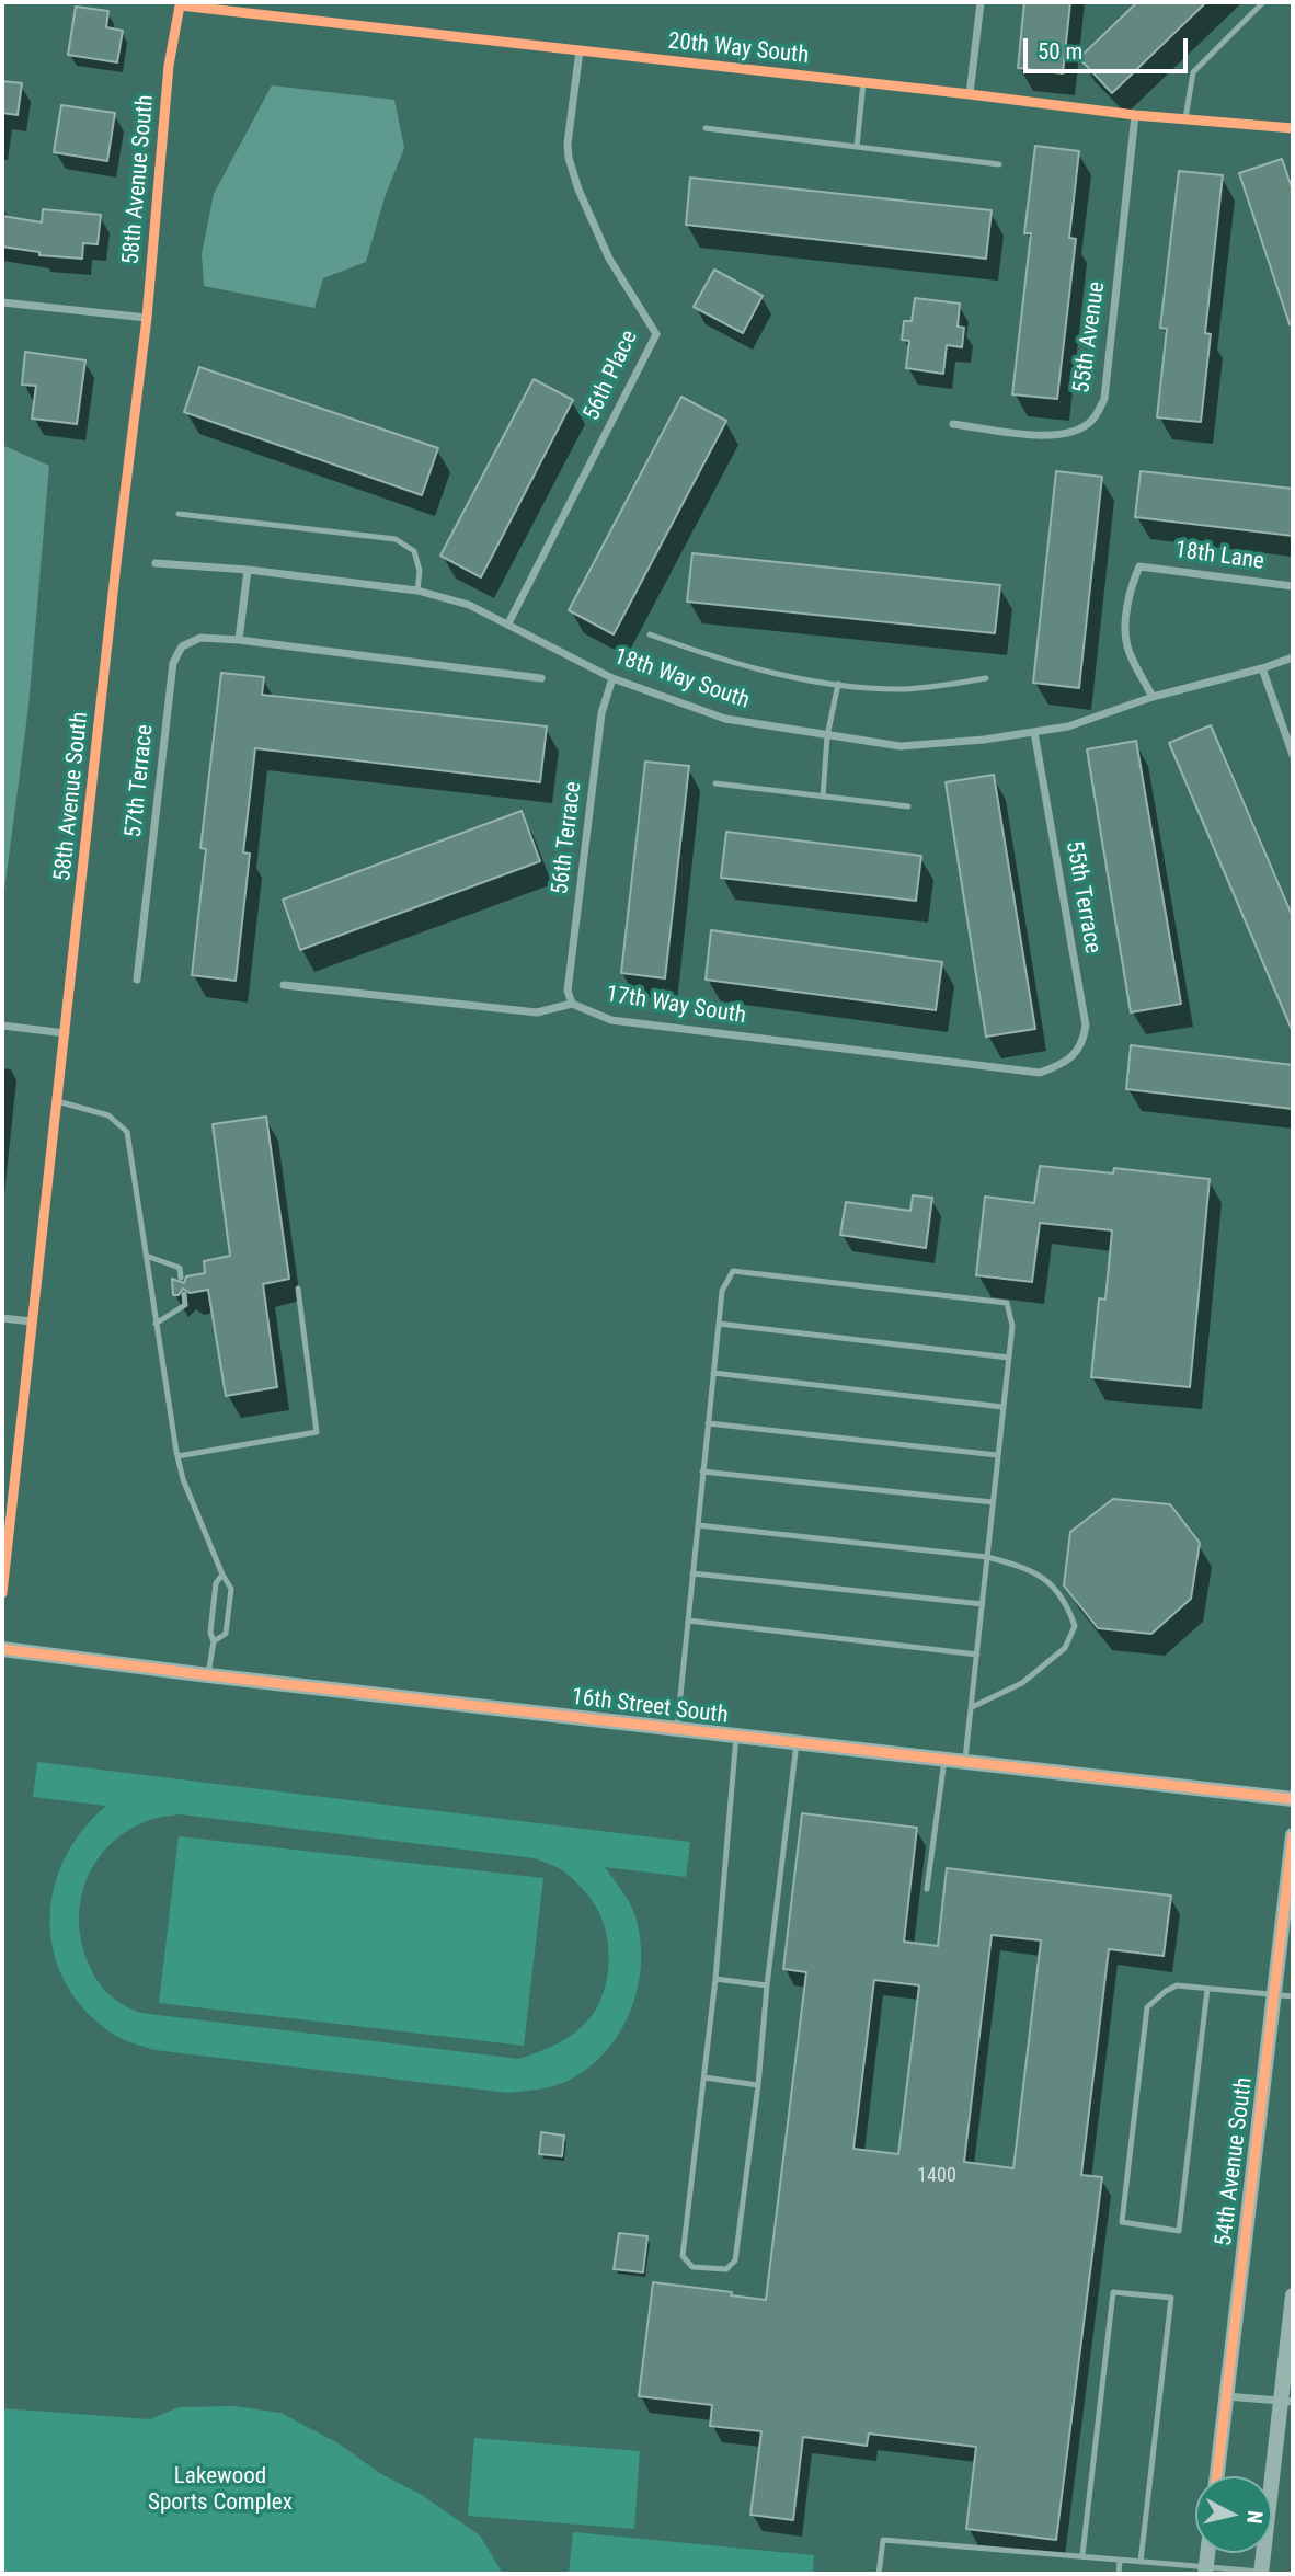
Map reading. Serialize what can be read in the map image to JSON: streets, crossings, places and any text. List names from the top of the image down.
{
  "streets": {
    "street": [
      "20th Way South",
      "58th Avenue South",
      "55th Avenue",
      "56th Place",
      "18th Lane",
      "18th Way South",
      "57th Terrace",
      "56th Terrace",
      "55th Terrace",
      "17th Way South",
      "16th Street South",
      "54th Avenue South"
    ]
  },
  "crossings": [
    ["20th Way South", "58th Avenue South"],
    ["20th Way South", "55th Avenue"],
    ["20th Way South", "56th Place"],
    ["56th Place", "18th Way South"],
    ["18th Lane", "18th Way South"],
    ["18th Way South", "56th Terrace"],
    ["18th Way South", "55th Terrace"],
    ["56th Terrace", "17th Way South"],
    ["55th Terrace", "17th Way South"]
  ],
  "parks": ["Lakewood Sports Complex"],
  "house_numbers": ["1400"],
  "scale_bar": "50 m",
  "north": "right"
}
